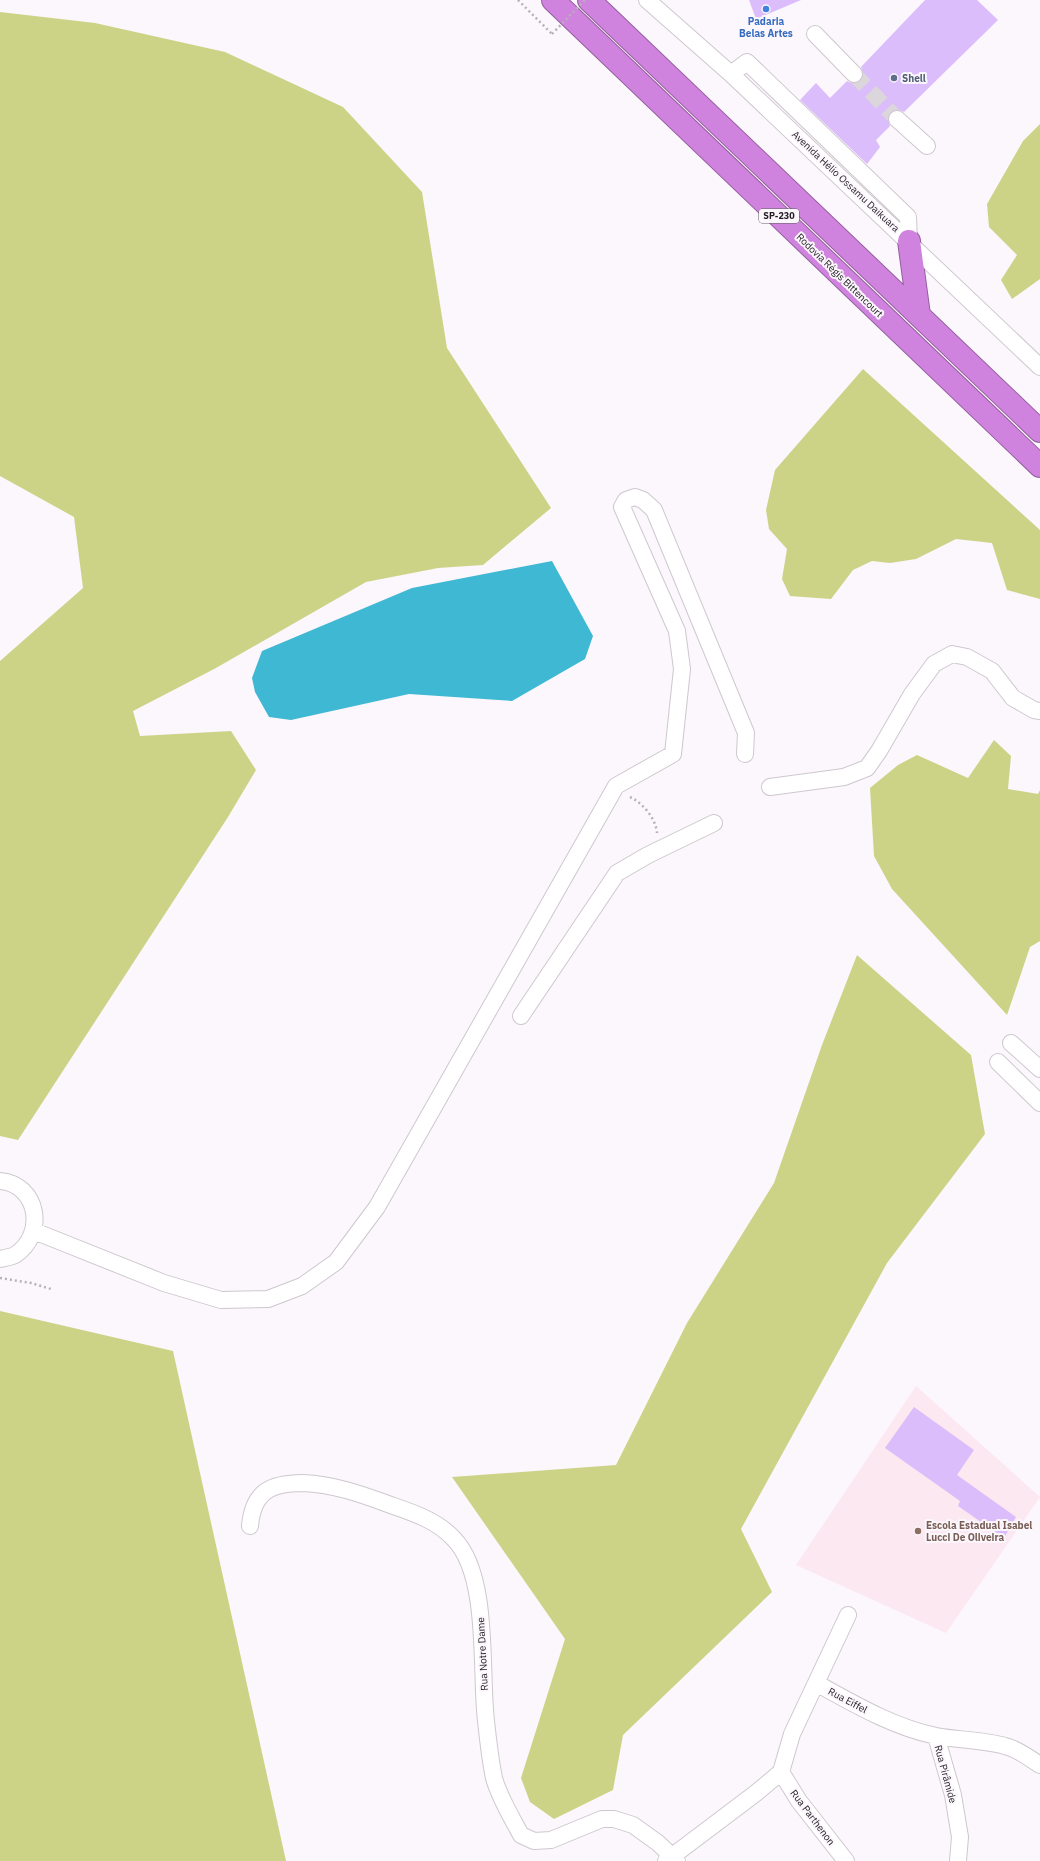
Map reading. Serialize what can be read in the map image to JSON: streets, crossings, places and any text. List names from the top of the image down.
{
  "streets": {
    "highway": ["SP-230", "Rodovia Régis Bittencourt"],
    "street": [
      "Avenida Hélio Ossamu Daikuara",
      "Rua Notre Dame",
      "Rua Eiffel",
      "Rua Pirâmide",
      "Rua Parthenon"
    ]
  },
  "crossings": [
    ["Rua Eiffel", "Rua Pirâmide"],
    ["Rua Eiffel", "Rua Parthenon"]
  ],
  "places": ["Padaria Belas Artes", "Shell", "Escola Estadual Isabel Lucci De Oliveira"]
}
